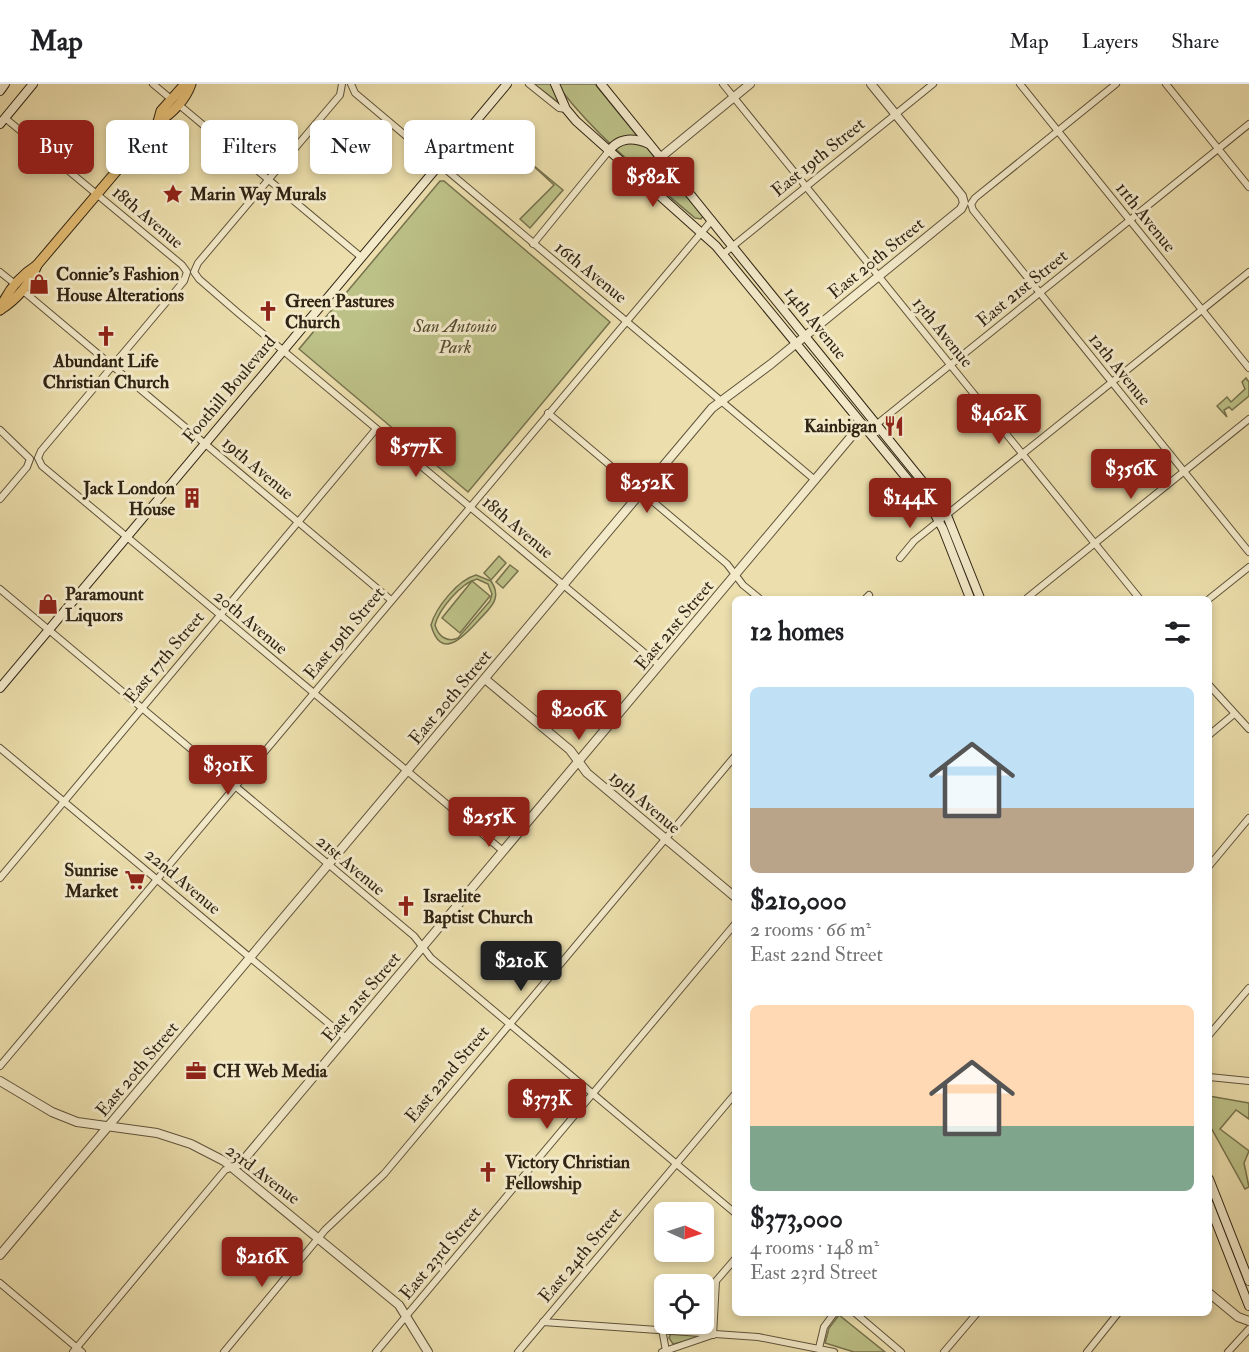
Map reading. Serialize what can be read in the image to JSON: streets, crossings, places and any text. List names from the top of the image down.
{
  "streets": {
    "main road": ["14th Avenue", "Foothill Boulevard"],
    "street": [
      "East 19th Street",
      "18th Avenue",
      "11th Avenue",
      "East 20th Street",
      "16th Avenue",
      "East 21st Street",
      "13th Avenue",
      "12th Avenue",
      "19th Avenue",
      "20th Avenue",
      "East 17th Street",
      "21st Avenue",
      "22nd Avenue",
      "East 22nd Street",
      "23rd Avenue",
      "East 23rd Street",
      "East 24th Street"
    ]
  },
  "crossings": [
    ["East 19th Street", "18th Avenue"],
    ["East 19th Street", "16th Avenue"],
    ["East 19th Street", "14th Avenue"],
    ["East 19th Street", "13th Avenue"],
    ["East 19th Street", "12th Avenue"],
    ["East 19th Street", "19th Avenue"],
    ["East 19th Street", "20th Avenue"],
    ["East 19th Street", "21st Avenue"],
    ["East 19th Street", "22nd Avenue"],
    ["18th Avenue", "East 20th Street"],
    ["18th Avenue", "East 21st Street"],
    ["18th Avenue", "Foothill Boulevard"],
    ["18th Avenue", "East 17th Street"],
    ["11th Avenue", "East 20th Street"],
    ["11th Avenue", "East 21st Street"],
    ["East 20th Street", "16th Avenue"],
    ["East 20th Street", "14th Avenue"],
    ["East 20th Street", "13th Avenue"],
    ["East 20th Street", "12th Avenue"],
    ["East 20th Street", "19th Avenue"],
    ["East 20th Street", "20th Avenue"],
    ["East 20th Street", "21st Avenue"],
    ["East 20th Street", "22nd Avenue"],
    ["East 20th Street", "23rd Avenue"],
    ["16th Avenue", "East 21st Street"],
    ["East 21st Street", "14th Avenue"],
    ["East 21st Street", "13th Avenue"],
    ["East 21st Street", "12th Avenue"],
    ["East 21st Street", "19th Avenue"],
    ["East 21st Street", "20th Avenue"],
    ["East 21st Street", "21st Avenue"],
    ["East 21st Street", "22nd Avenue"],
    ["East 21st Street", "23rd Avenue"],
    ["Foothill Boulevard", "19th Avenue"],
    ["Foothill Boulevard", "20th Avenue"],
    ["Foothill Boulevard", "21st Avenue"],
    ["19th Avenue", "East 17th Street"],
    ["19th Avenue", "East 22nd Street"],
    ["20th Avenue", "East 17th Street"],
    ["East 17th Street", "21st Avenue"],
    ["East 17th Street", "22nd Avenue"],
    ["21st Avenue", "East 22nd Street"],
    ["21st Avenue", "East 23rd Street"],
    ["21st Avenue", "East 24th Street"],
    ["East 22nd Street", "23rd Avenue"],
    ["23rd Avenue", "East 23rd Street"]
  ],
  "parks": ["San Antonio Park"],
  "places": {
    "place": ["Marin Way Murals"],
    "shop": ["Connie's Fashion House Alterations", "Paramount Liquors"],
    "church": [
      "Green Pastures Church",
      "Abundant Life Christian Church",
      "Israelite Baptist Church",
      "Victory Christian Fellowship"
    ],
    "restaurant": ["Kainbigan"],
    "building": ["Jack London House"],
    "supermarket": ["Sunrise Market"],
    "office": ["CH Web Media"]
  },
  "north": "right",
  "page": {
    "header": "Map",
    "nav": ["Map", "Layers", "Share"],
    "chip": [
      "Buy",
      "Rent",
      "Filters",
      "New",
      "Apartment"
    ],
    "price": [
      "$582K",
      "$462K",
      "$577K",
      "$356K",
      "$252K",
      "$144K",
      "$206K",
      "$301K",
      "$255K",
      "$210K",
      "$373K",
      "$216K"
    ],
    "heading": "12 homes",
    "list": [
      {
        "name": "$210,000",
        "note": "2 rooms · 66 m² · East 22nd Street"
      },
      {
        "name": "$373,000",
        "note": "4 rooms · 148 m² · East 23rd Street"
      }
    ]
  }
}
